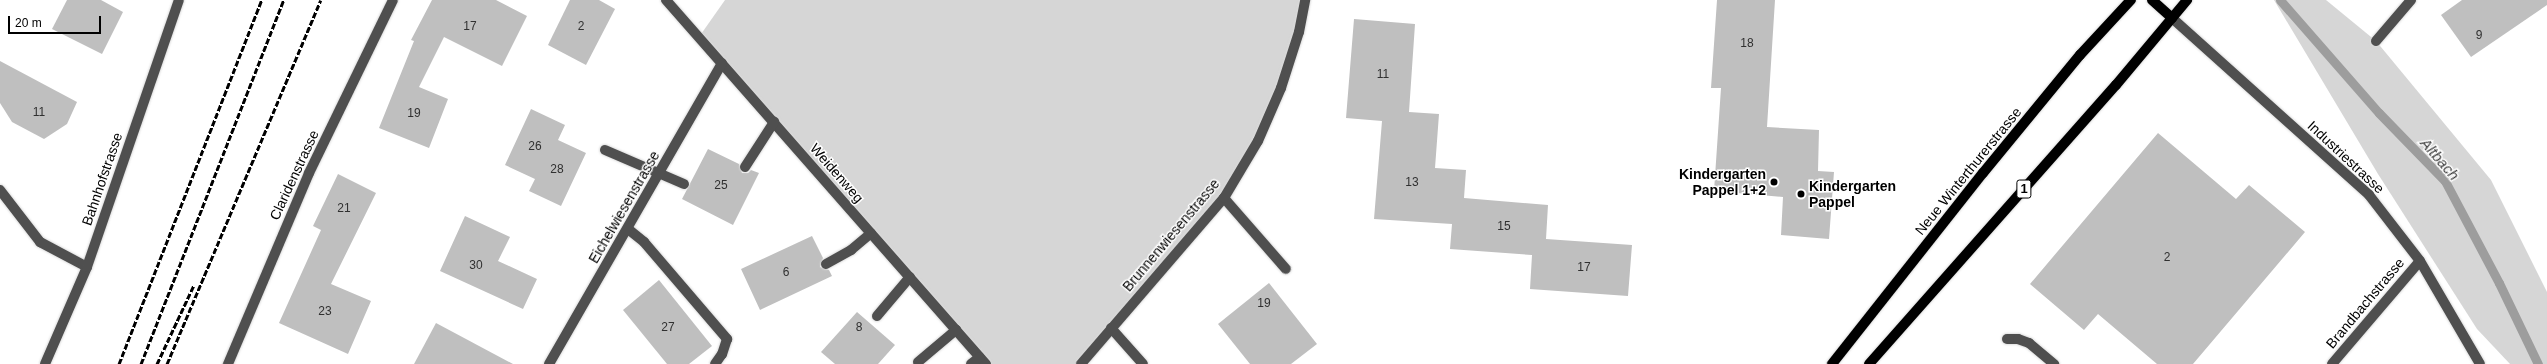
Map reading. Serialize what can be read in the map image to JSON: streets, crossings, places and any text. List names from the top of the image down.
{
  "streets": {
    "main road": ["Neue Winterthurerstrasse", "1"],
    "street": [
      "Industriestrasse",
      "Weidenweg",
      "Claridenstrasse",
      "Bahnhofstrasse",
      "Eichelwiesenstrasse",
      "Brunnenwiesenstrasse",
      "Brandbachstrasse"
    ]
  },
  "crossings": [
    ["Industriestrasse", "1"],
    ["Industriestrasse", "Brandbachstrasse"],
    ["Weidenweg", "Eichelwiesenstrasse"]
  ],
  "water": ["Altbach"],
  "places": ["Kindergarten Pappel 1+2", "Kindergarten Pappel"],
  "house_numbers": [
    "17",
    "2",
    "9",
    "18",
    "11",
    "11",
    "19",
    "26",
    "28",
    "13",
    "25",
    "21",
    "15",
    "2",
    "30",
    "17",
    "6",
    "19",
    "23",
    "27",
    "8"
  ],
  "scale_bar": "20 m"
}
